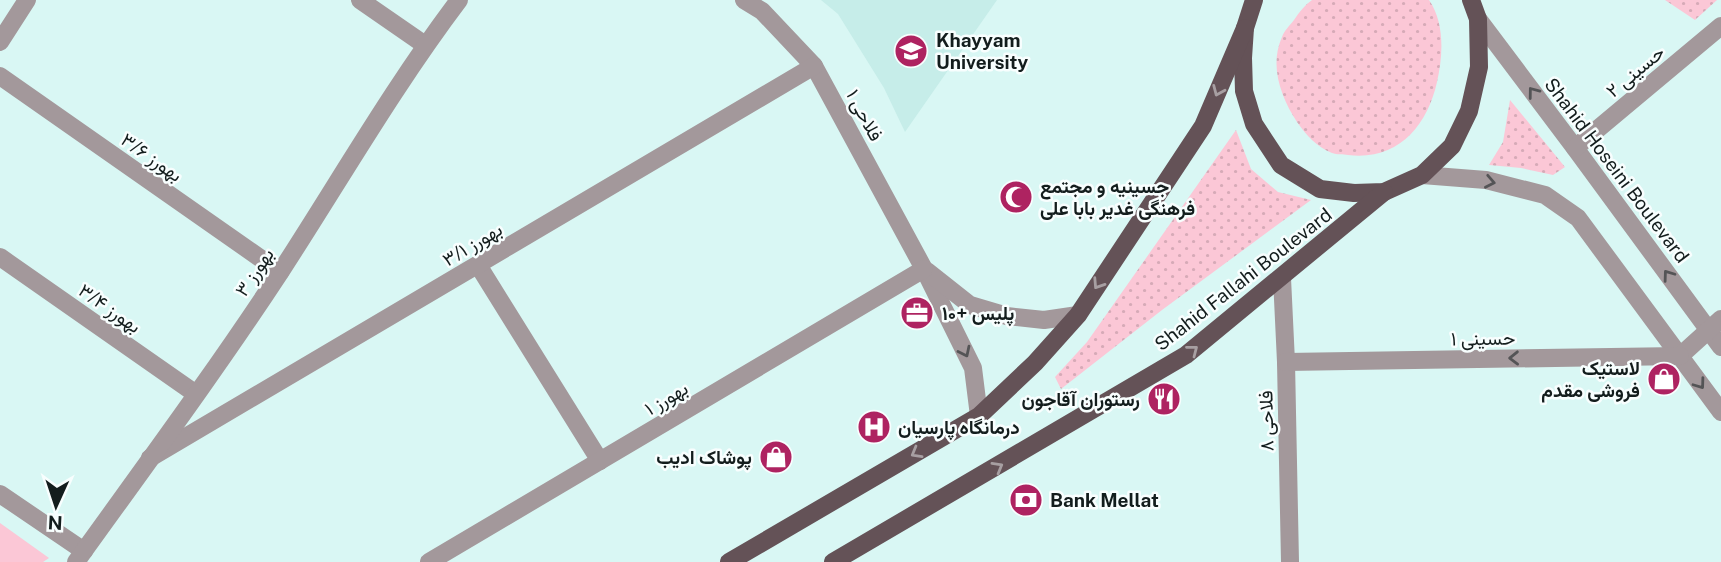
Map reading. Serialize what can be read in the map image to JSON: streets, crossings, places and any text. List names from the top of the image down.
{
  "streets": {
    "main road": ["Shahid Fallahi Boulevard"],
    "street": [
      "حسینی ۲",
      "فلاحی ۱",
      "بهورز ۳/۶",
      "Shahid Hoseini Boulevard",
      "بهورز ۳/۱",
      "بهورز ۳",
      "بهورز ۳/۴",
      "حسینی ۱",
      "بهورز ۱",
      "فلاحی ۸"
    ]
  },
  "crossings": [
    ["حسینی ۲", "Shahid Hoseini Boulevard"],
    ["فلاحی ۱", "بهورز ۳/۱"],
    ["فلاحی ۱", "بهورز ۱"],
    ["بهورز ۳/۶", "بهورز ۳"],
    ["بهورز ۳/۱", "بهورز ۳"],
    ["بهورز ۳", "بهورز ۳/۴"],
    ["Shahid Fallahi Boulevard", "فلاحی ۸"],
    ["حسینی ۱", "فلاحی ۸"]
  ],
  "one_way": ["Shahid Hoseini Boulevard", "حسینی ۱"],
  "places": {
    "school or university": ["Khayyam University"],
    "mosque": ["جسینیه و مجتمع فرهنگی غدیر بابا علی"],
    "office": ["پلیس +۱۰"],
    "shop": ["لاستیک فروشی مقدم", "پوشاک ادیب"],
    "restaurant": ["رستوران آقاجون"],
    "hospital": ["درمانگاه پارسیان"],
    "bank": ["Bank Mellat"]
  },
  "north": "bottom"
}
